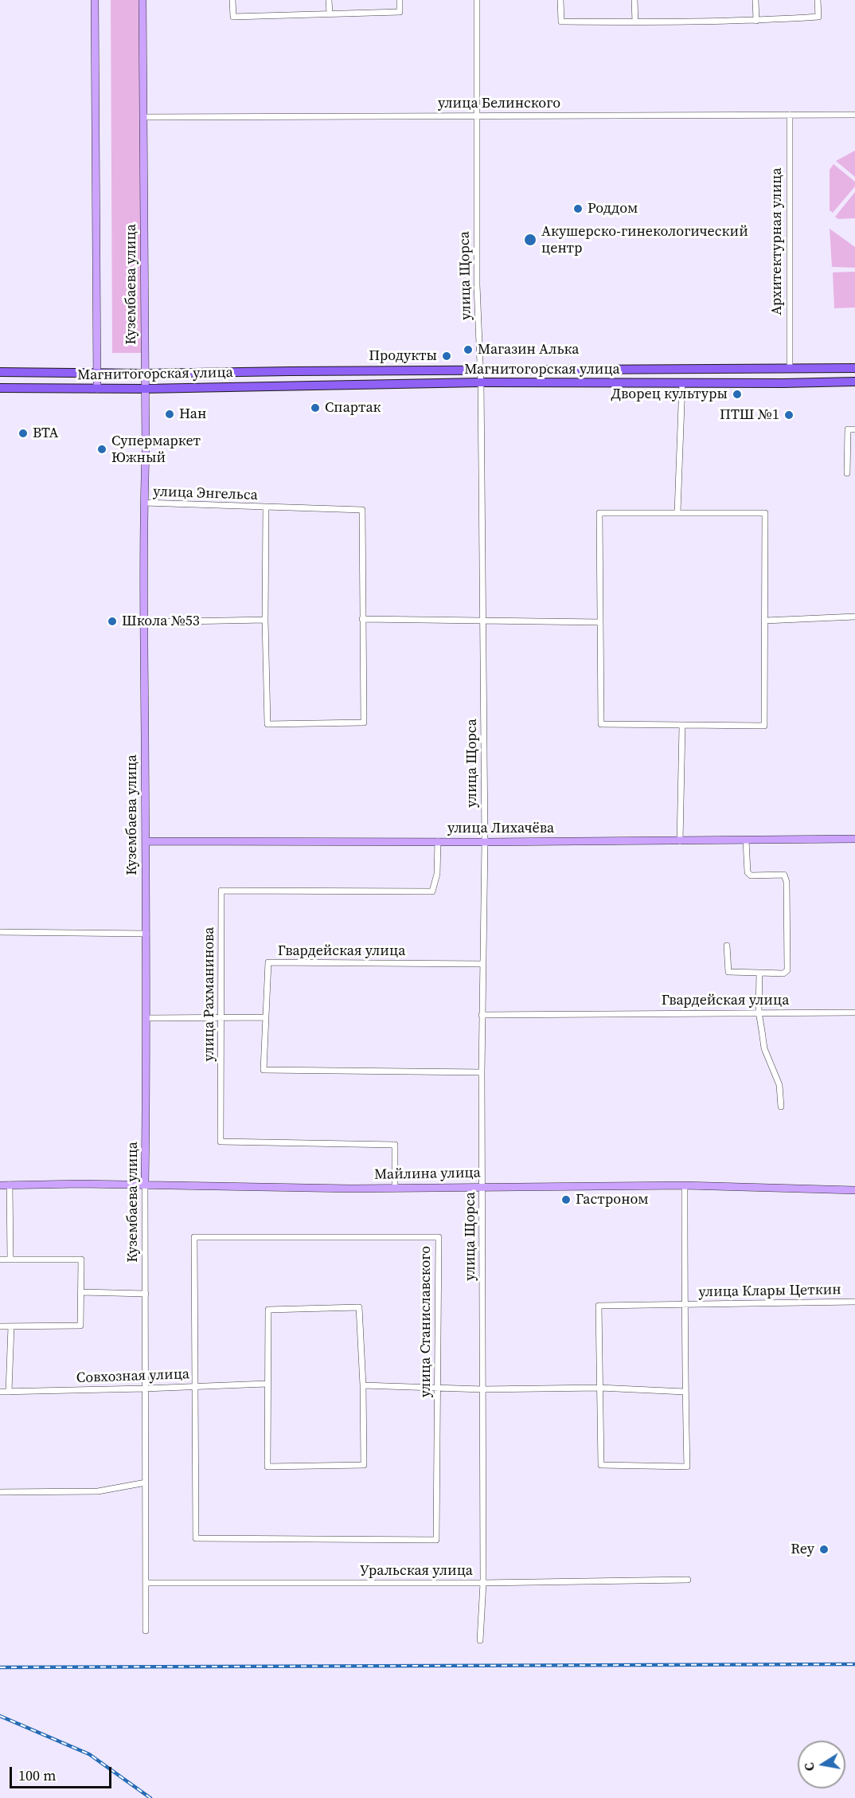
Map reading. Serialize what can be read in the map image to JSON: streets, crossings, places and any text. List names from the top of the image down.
{
  "streets": {
    "main road": ["Магнитогорская улица"],
    "street": [
      "улица Белинского",
      "Архитектурная улица",
      "улица Щорса",
      "Кузембаева улица",
      "улица Энгельса",
      "улица Лихачёва",
      "Гвардейская улица",
      "улица Рахманинова",
      "Майлина улица",
      "улица Клары Цеткин",
      "улица Станиславского",
      "Совхозная улица",
      "Уральская улица"
    ]
  },
  "crossings": [
    ["улица Белинского", "Архитектурная улица"],
    ["улица Белинского", "улица Щорса"],
    ["улица Белинского", "Кузембаева улица"],
    ["Архитектурная улица", "Магнитогорская улица"],
    ["улица Щорса", "Магнитогорская улица"],
    ["улица Щорса", "улица Лихачёва"],
    ["улица Щорса", "Гвардейская улица"],
    ["улица Щорса", "Майлина улица"],
    ["улица Щорса", "Уральская улица"],
    ["Кузембаева улица", "Магнитогорская улица"],
    ["Кузембаева улица", "улица Энгельса"],
    ["Кузембаева улица", "улица Лихачёва"],
    ["Кузембаева улица", "Майлина улица"],
    ["Кузембаева улица", "Совхозная улица"],
    ["Кузембаева улица", "Уральская улица"],
    ["улица Лихачёва", "улица Рахманинова"],
    ["улица Рахманинова", "Майлина улица"],
    ["Майлина улица", "улица Клары Цеткин"],
    ["улица Станиславского", "Совхозная улица"]
  ],
  "places": [
    "Роддом",
    "Акушерско-гинекологический центр",
    "Магазин Алька",
    "Продукты",
    "Дворец культуры",
    "Спартак",
    "Нан",
    "ПТШ №1",
    "BTA",
    "Супермаркет Южный",
    "Школа №53",
    "Гастроном",
    "Rey"
  ],
  "scale_bar": "100 m",
  "north": "left"
}
